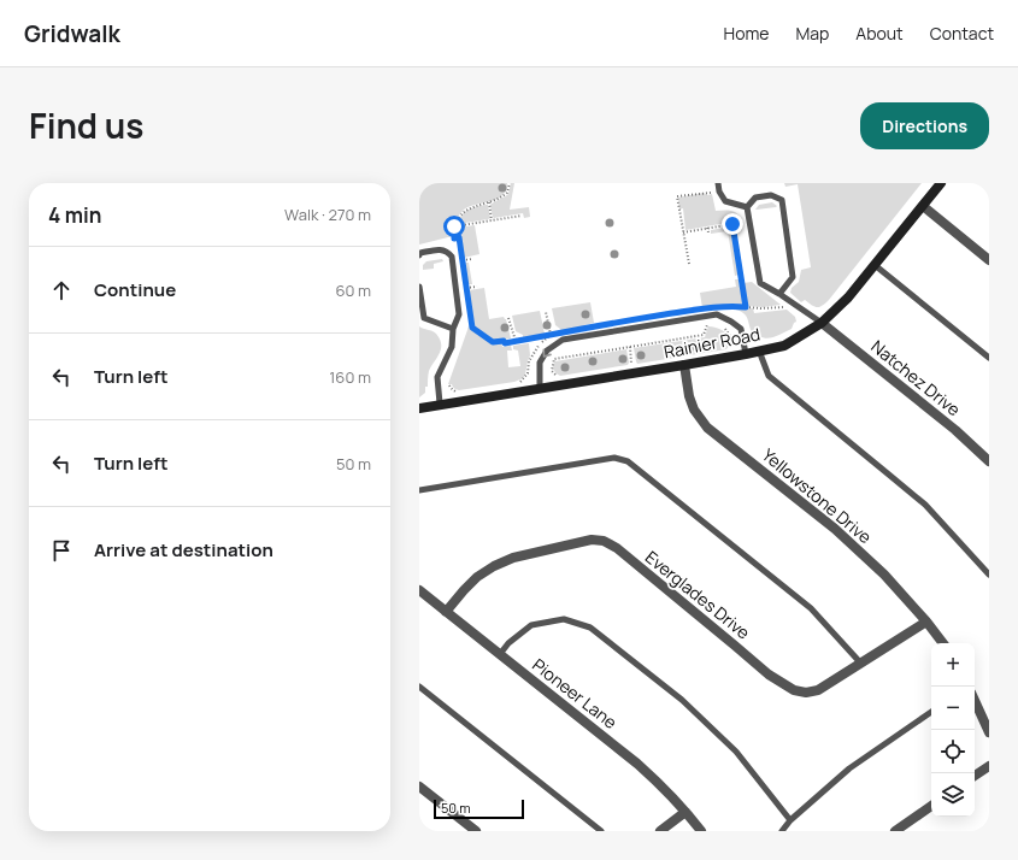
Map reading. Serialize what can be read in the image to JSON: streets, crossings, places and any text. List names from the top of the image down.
{
  "streets": {
    "street": [
      "Rainier Road",
      "Natchez Drive",
      "Yellowstone Drive",
      "Everglades Drive",
      "Pioneer Lane"
    ]
  },
  "crossings": [
    ["Rainier Road", "Natchez Drive"],
    ["Rainier Road", "Yellowstone Drive"],
    ["Yellowstone Drive", "Everglades Drive"],
    ["Everglades Drive", "Pioneer Lane"]
  ],
  "scale_bar": "50 m",
  "page": {
    "header": "Gridwalk",
    "nav": [
      "Home",
      "Map",
      "About",
      "Contact"
    ],
    "title": "Find us",
    "buttons": "Directions",
    "heading": ["4 min", "Walk · 270 m"],
    "list": [
      ["Continue", "60 m"],
      ["Turn left", "160 m"],
      ["Turn left", "50 m"],
      "Arrive at destination"
    ],
    "map_buttons": ["+", "−"],
    "scale": "50 m"
  }
}
